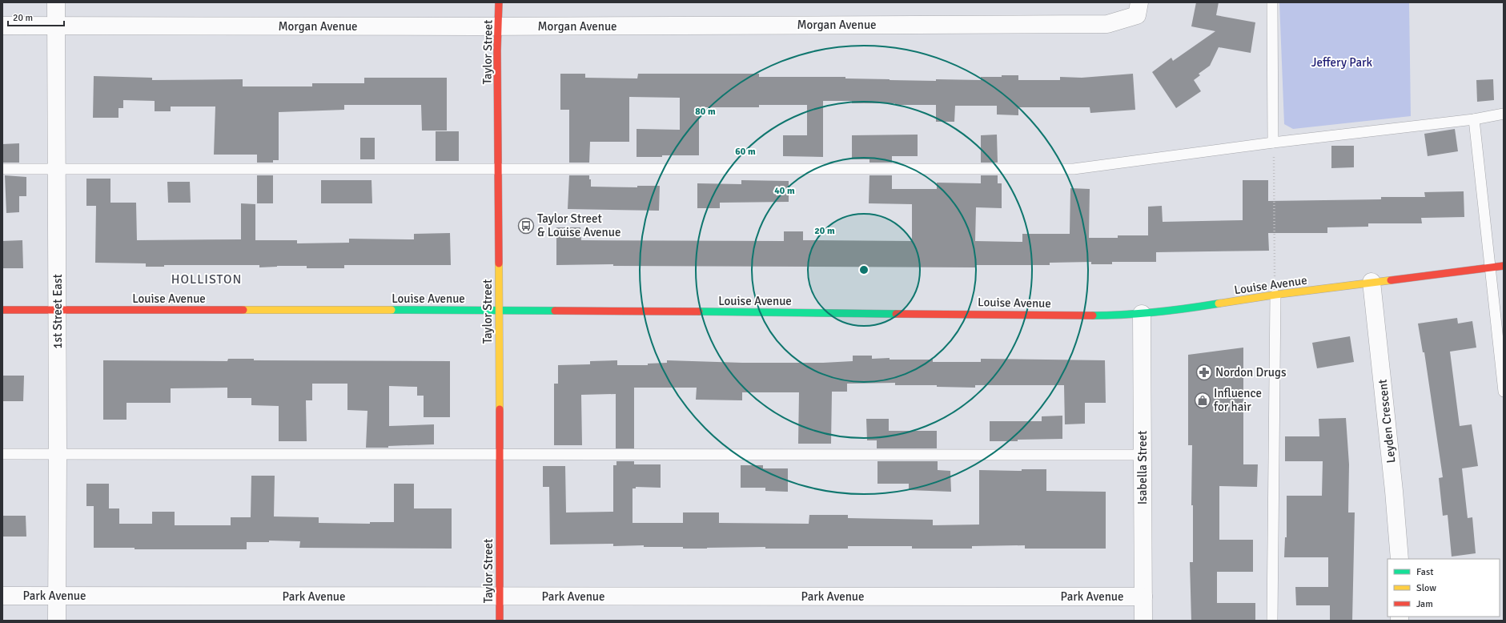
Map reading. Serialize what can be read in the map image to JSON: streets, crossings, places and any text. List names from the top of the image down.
{
  "streets": {
    "street": [
      "Morgan Avenue",
      "Taylor Street",
      "Louise Avenue",
      "1st Street East",
      "Leyden Crescent",
      "Isabella Street",
      "Park Avenue"
    ]
  },
  "crossings": [
    ["Morgan Avenue", "Taylor Street"],
    ["Morgan Avenue", "1st Street East"],
    ["Taylor Street", "Louise Avenue"],
    ["Taylor Street", "Park Avenue"],
    ["Louise Avenue", "1st Street East"],
    ["Louise Avenue", "Leyden Crescent"],
    ["Louise Avenue", "Isabella Street"],
    ["1st Street East", "Park Avenue"],
    ["Isabella Street", "Park Avenue"]
  ],
  "districts": ["HOLLISTON"],
  "parks": ["Jeffery Park"],
  "places": {
    "bus stop": ["Taylor Street & Louise Avenue"],
    "pharmacy": ["Nordon Drugs"],
    "shop": ["Influence for hair"]
  },
  "legend": ["Fast", "Slow", "Jam"],
  "scale_bar": "20 m",
  "rings": [
    "80 m",
    "60 m",
    "40 m",
    "20 m"
  ]
}
